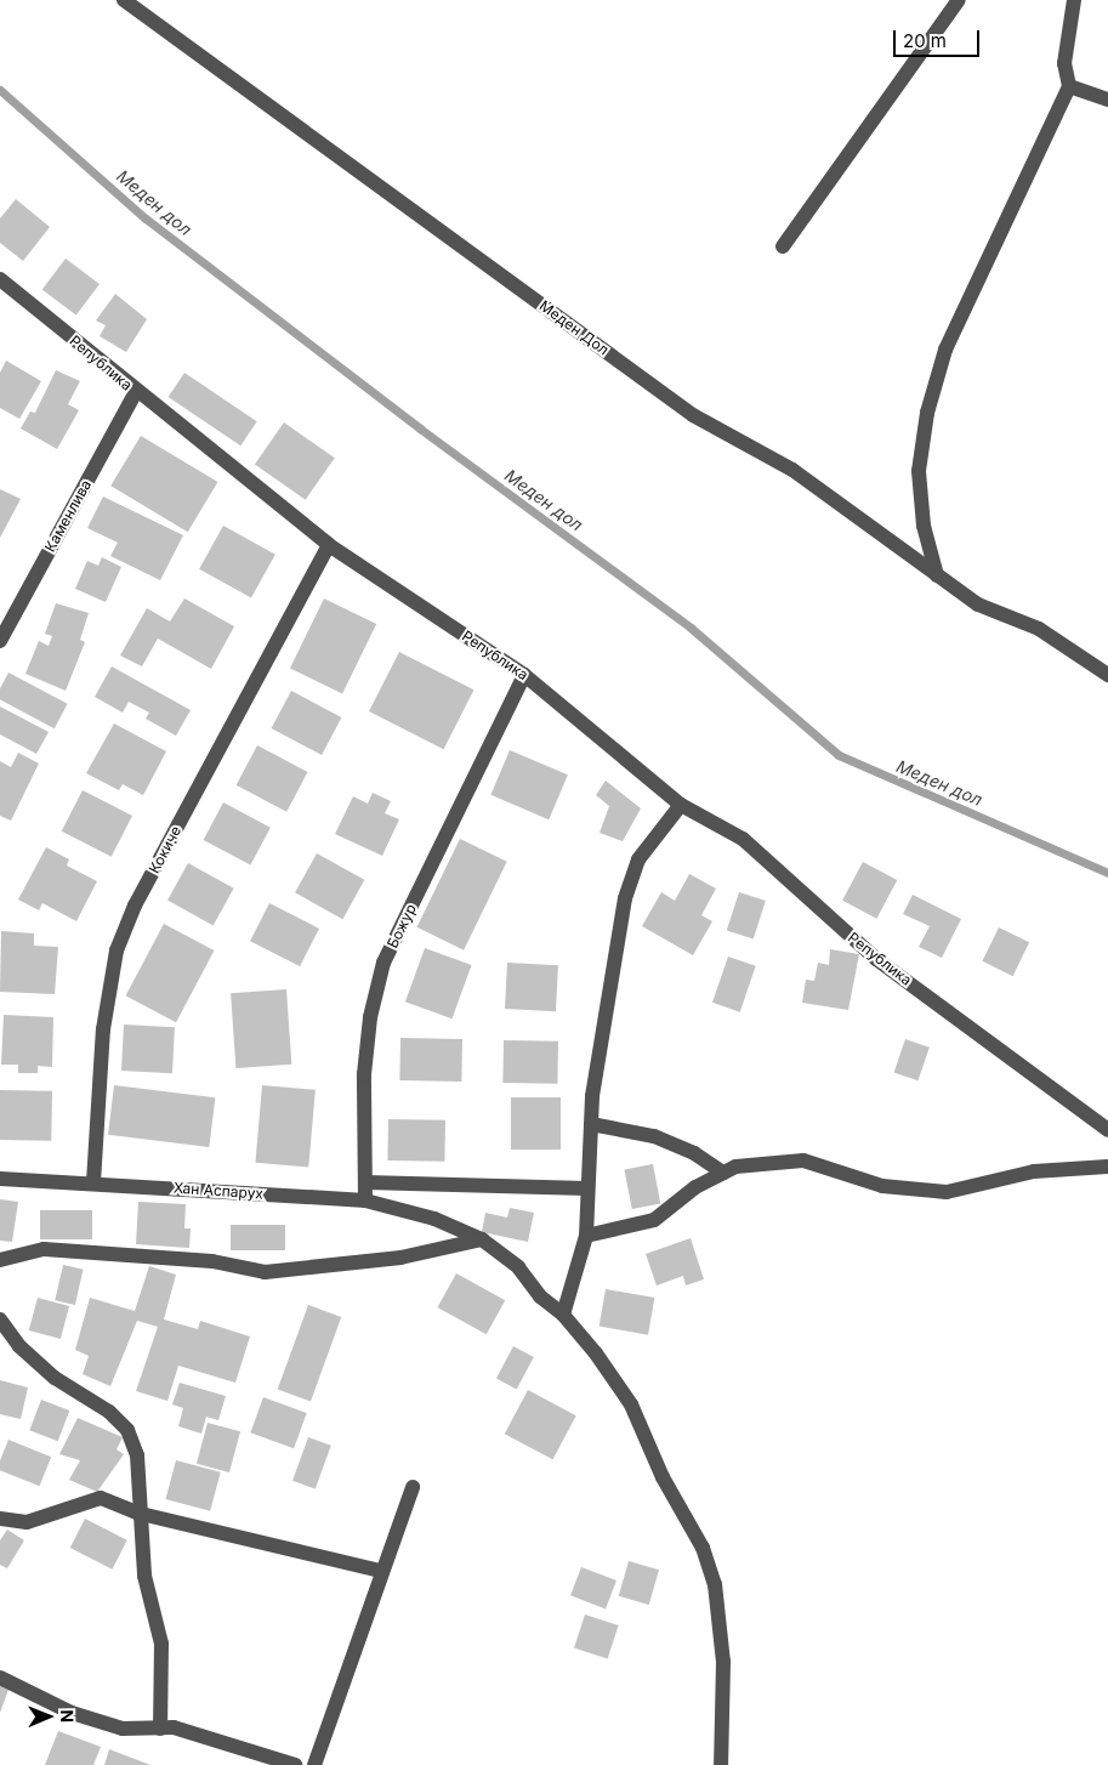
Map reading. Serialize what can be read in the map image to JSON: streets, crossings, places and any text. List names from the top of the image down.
{
  "streets": {
    "street": [
      "Меден Дол",
      "Република",
      "Каменлива",
      "Кокиче",
      "Божур",
      "Хан Аспарух"
    ]
  },
  "crossings": [
    ["Република", "Каменлива"],
    ["Република", "Кокиче"],
    ["Република", "Божур"],
    ["Кокиче", "Хан Аспарух"],
    ["Божур", "Хан Аспарух"]
  ],
  "water": ["Меден дол"],
  "scale_bar": "20 m",
  "north": "right"
}
